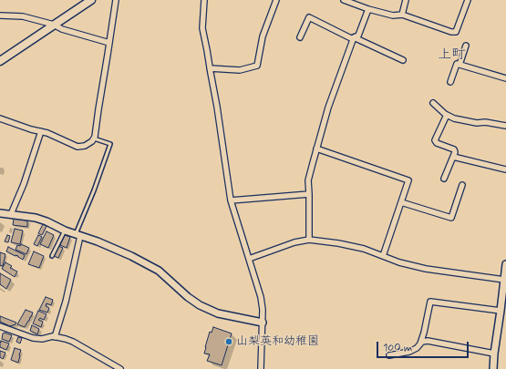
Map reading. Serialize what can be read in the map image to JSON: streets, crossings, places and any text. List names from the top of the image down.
{
  "districts": ["上町"],
  "places": ["山梨英和幼稚園"],
  "scale_bar": "100 m"
}
